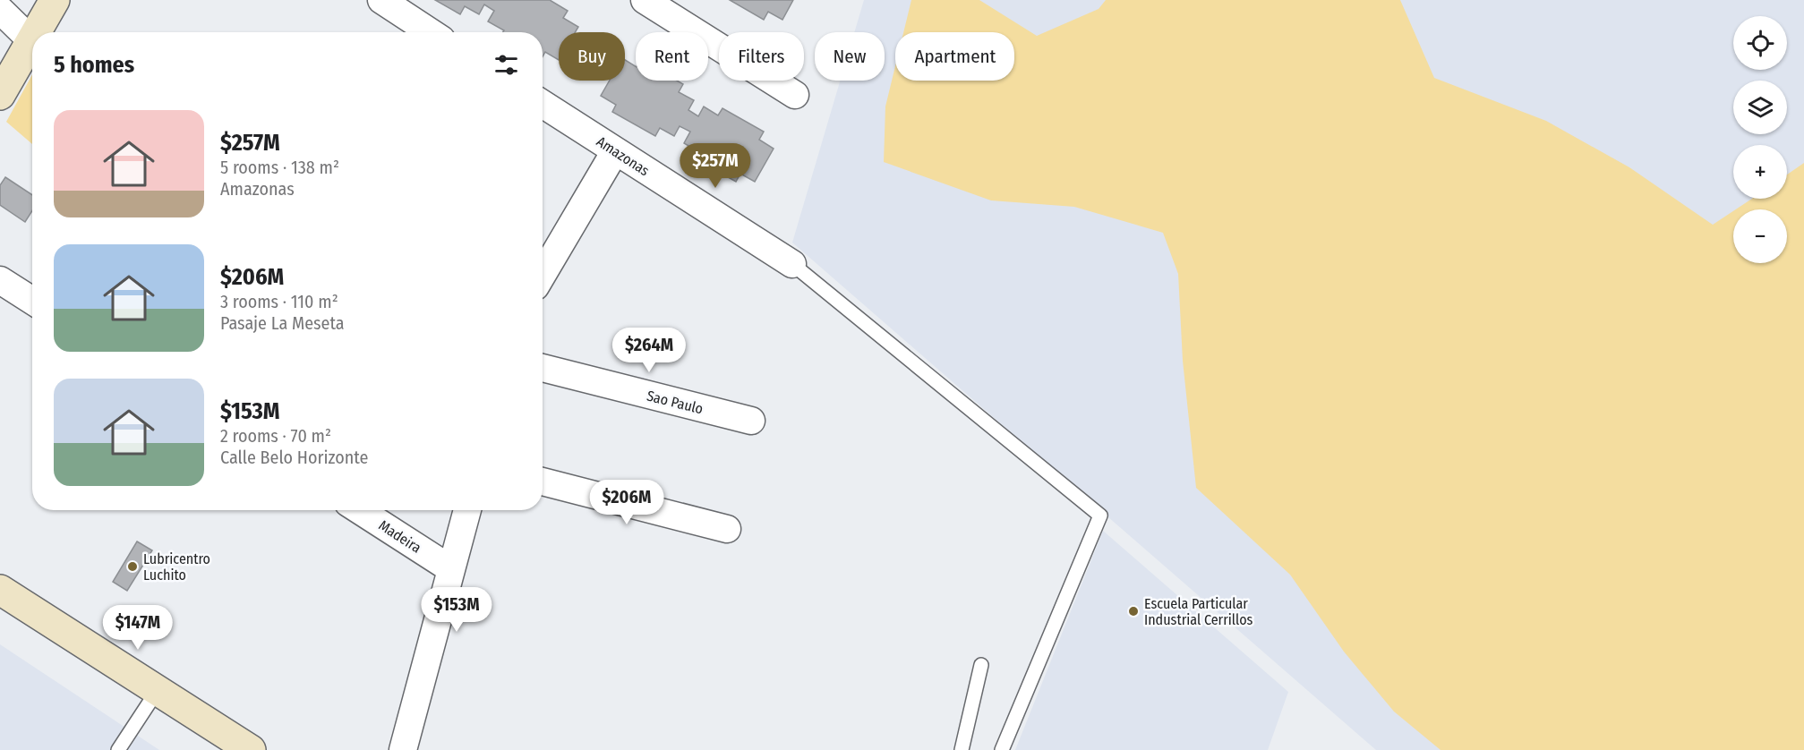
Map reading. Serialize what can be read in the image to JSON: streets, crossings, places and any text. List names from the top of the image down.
{
  "streets": {
    "street": ["Amazonas", "Sao Paulo", "Madeira"]
  },
  "places": ["Lubricentro Luchito", "Escuela Particular Industrial Cerrillos"],
  "page": {
    "map_buttons": ["+", "−"],
    "chip": [
      "Buy",
      "Rent",
      "Filters",
      "New",
      "Apartment"
    ],
    "heading": "5 homes",
    "list": [
      {
        "name": "$257M",
        "note": "5 rooms · 138 m² · Amazonas"
      },
      {
        "name": "$206M",
        "note": "3 rooms · 110 m² · Pasaje La Meseta"
      },
      {
        "name": "$153M",
        "note": "2 rooms · 70 m² · Calle Belo Horizonte"
      }
    ],
    "price": [
      "$257M",
      "$264M",
      "$206M",
      "$153M",
      "$147M"
    ]
  }
}
